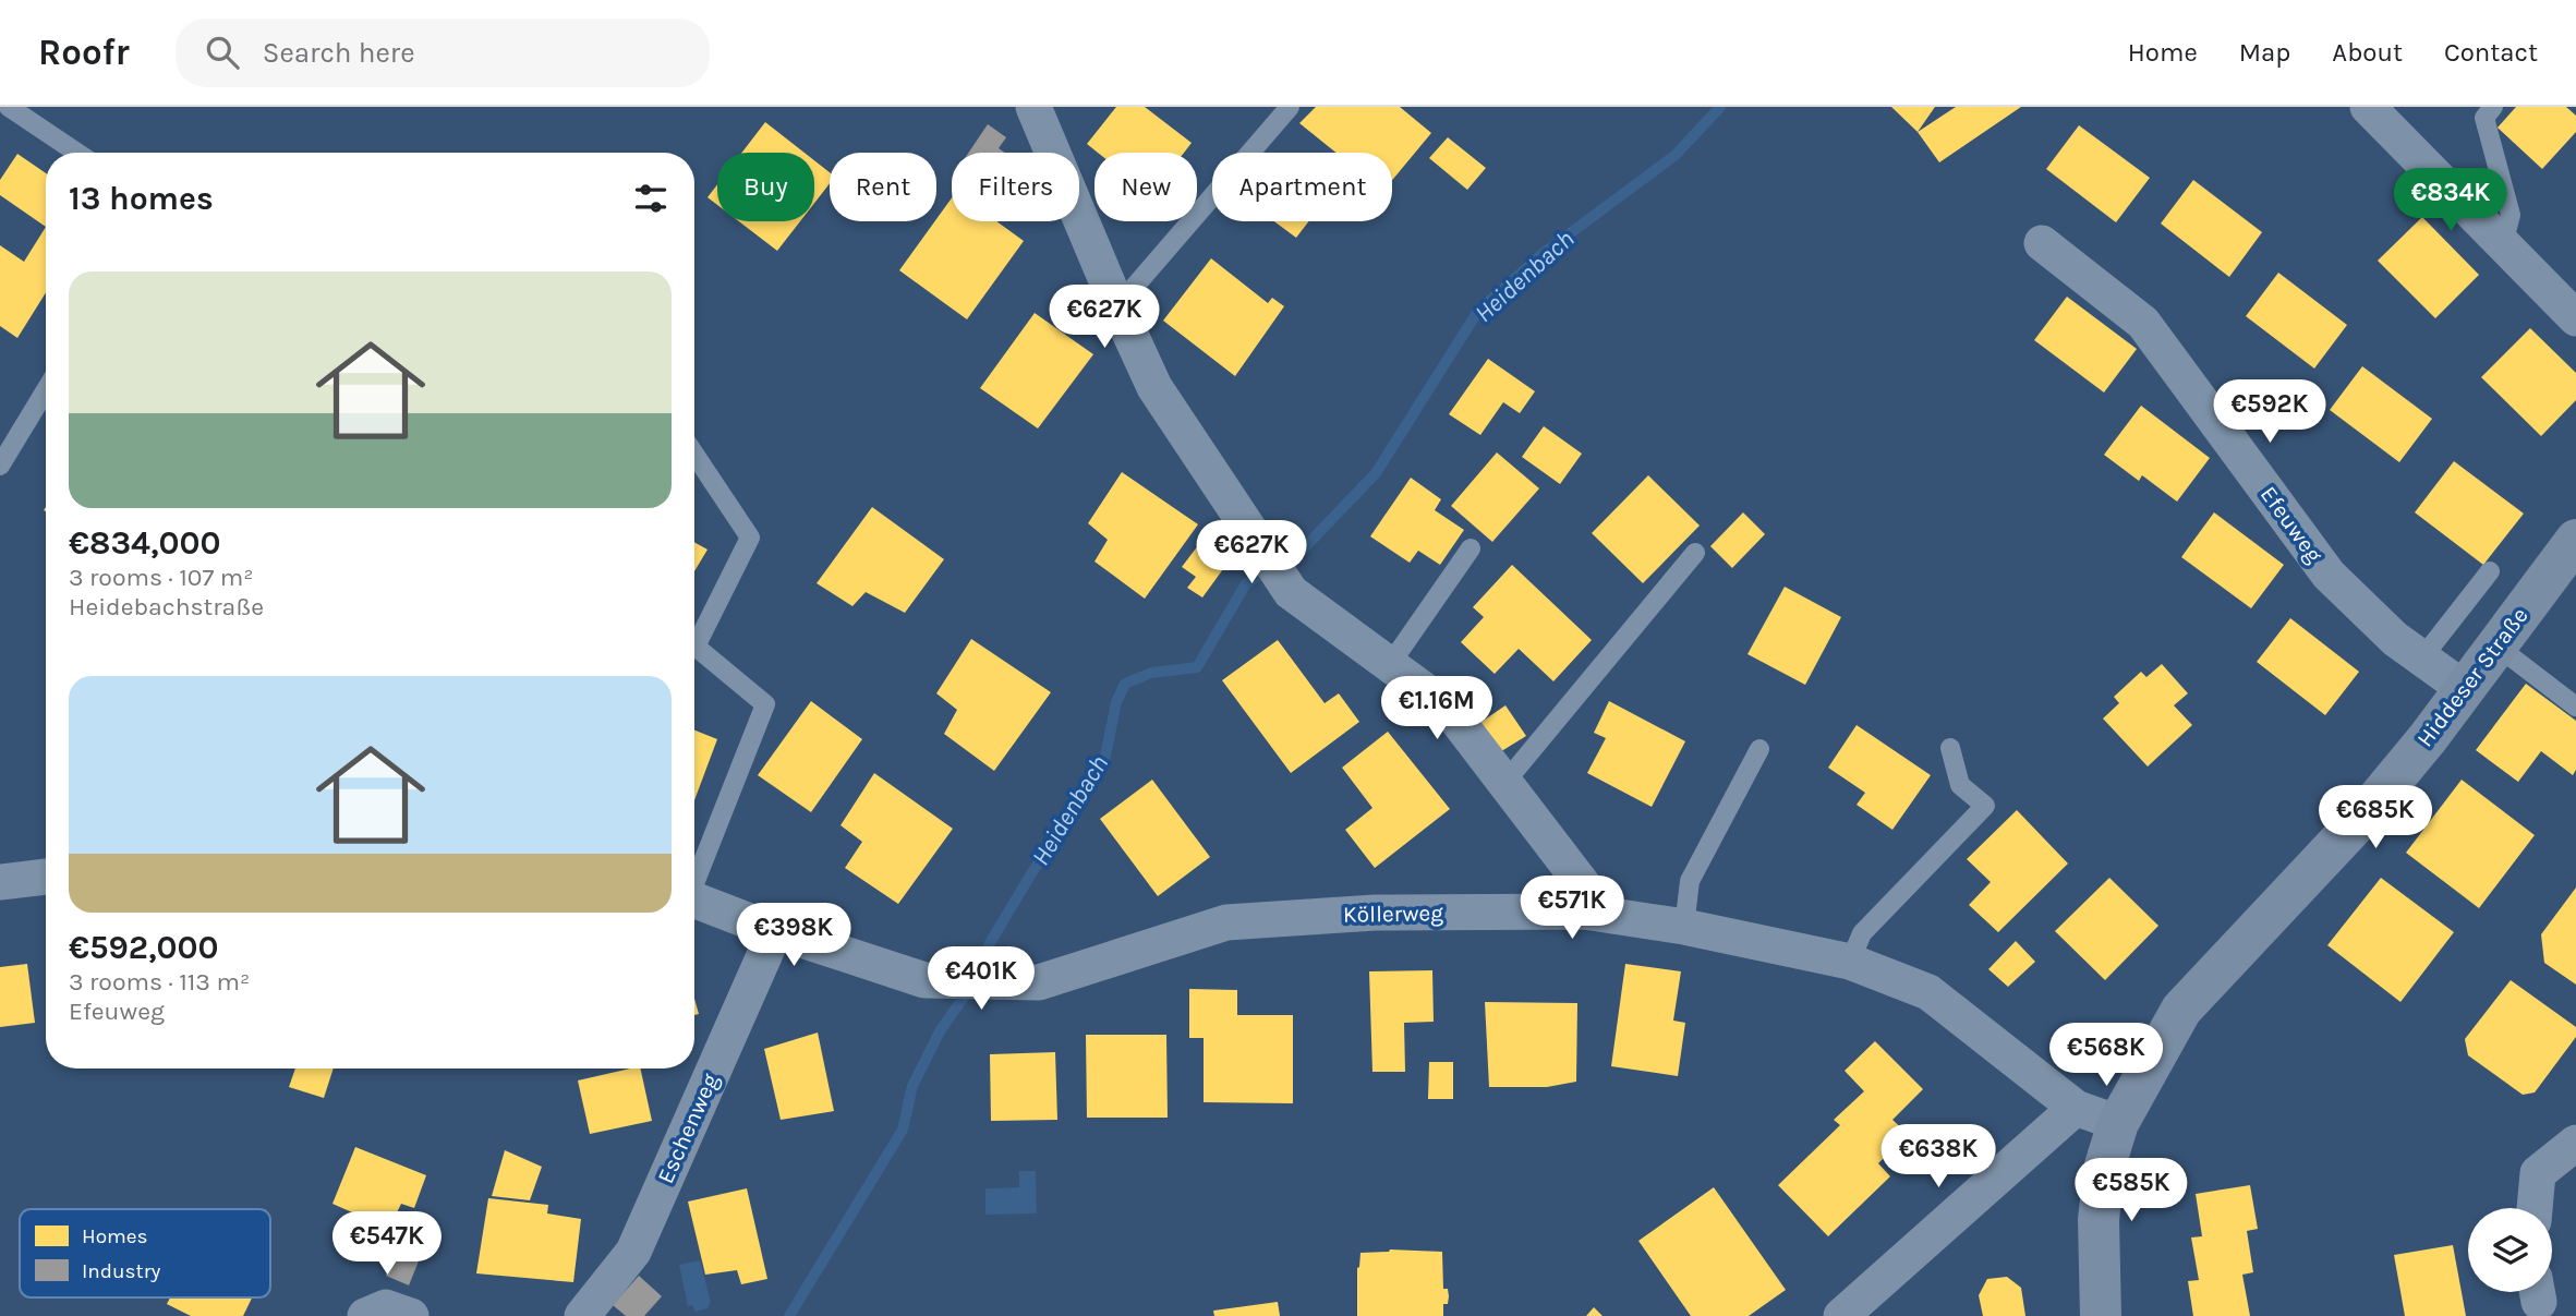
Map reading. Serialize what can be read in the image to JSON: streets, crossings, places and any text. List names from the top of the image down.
{
  "streets": {
    "main road": ["Hiddeser Straße"],
    "street": ["Efeuweg", "Köllerweg", "Eschenweg"]
  },
  "crossings": [
    ["Efeuweg", "Hiddeser Straße"],
    ["Hiddeser Straße", "Köllerweg"],
    ["Köllerweg", "Eschenweg"]
  ],
  "water": ["Heidenbach"],
  "legend": ["Homes", "Industry"],
  "page": {
    "header": "Roofr",
    "search": "Search here",
    "nav": [
      "Home",
      "Map",
      "About",
      "Contact"
    ],
    "chip": [
      "Buy",
      "Rent",
      "Filters",
      "New",
      "Apartment"
    ],
    "heading": "13 homes",
    "price": [
      "€834K",
      "€627K",
      "€592K",
      "€627K",
      "€1.16M",
      "€685K",
      "€571K",
      "€398K",
      "€401K",
      "€568K",
      "€638K",
      "€585K",
      "€547K"
    ],
    "list": [
      {
        "name": "€834,000",
        "note": "3 rooms · 107 m² · Heidebachstraße"
      },
      {
        "name": "€592,000",
        "note": "3 rooms · 113 m² · Efeuweg"
      }
    ]
  }
}
